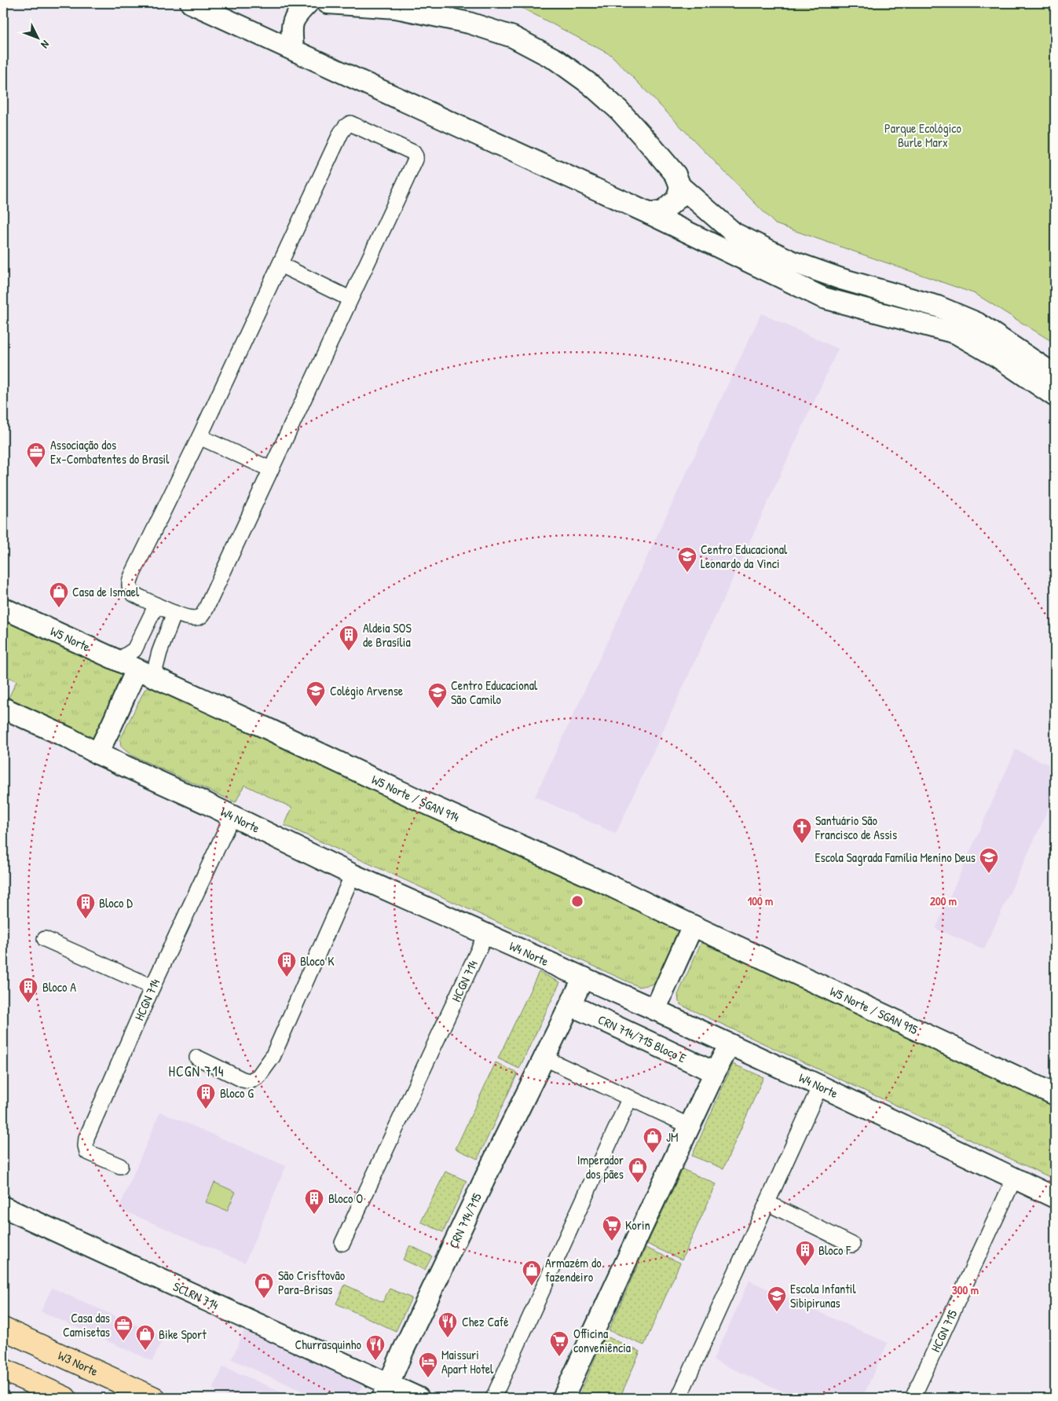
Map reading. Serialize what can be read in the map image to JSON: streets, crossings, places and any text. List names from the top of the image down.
{
  "streets": {
    "main road": ["W3 Norte"],
    "street": [
      "W5 Norte",
      "W5 Norte / SGAN 914",
      "W4 Norte",
      "HCGN 714",
      "W5 Norte / SGAN 915",
      "CRN 714/715 Bloco E",
      "CRN 714/715",
      "SCLRN 714",
      "HCGN 715"
    ]
  },
  "crossings": [
    ["W5 Norte", "W5 Norte / SGAN 914"],
    ["W5 Norte / SGAN 914", "W5 Norte / SGAN 915"],
    ["W4 Norte", "HCGN 714"],
    ["W4 Norte", "CRN 714/715"],
    ["W4 Norte", "HCGN 715"],
    ["CRN 714/715 Bloco E", "CRN 714/715"],
    ["CRN 714/715", "SCLRN 714"]
  ],
  "districts": ["HCGN 714"],
  "parks": ["Parque Ecológico Burle Marx"],
  "places": {
    "office": ["Associação dos Ex-Combatentes do Brasil", "Casa das Camisetas"],
    "school or university": [
      "Centro Educacional Leonardo da Vinci",
      "Colégio Arvense",
      "Centro Educacional São Camilo",
      "Escola Sagrada Família Menino Deus",
      "Escola Infantil Sibipirunas"
    ],
    "shop": [
      "Casa de Ismael",
      "JM",
      "Imperador dos pães",
      "Armazém do fazendeiro",
      "São Crisftovão Para-Brisas",
      "Bike Sport"
    ],
    "building": [
      "Aldeia SOS de Brasília",
      "Bloco D",
      "Bloco K",
      "Bloco A",
      "Bloco G",
      "Bloco O",
      "Bloco F"
    ],
    "church": ["Santuário São Francisco de Assis"],
    "supermarket": ["Korin", "Officina conveniência"],
    "restaurant": ["Chez Café", "Churrasquinho"],
    "hotel": ["Maissuri Apart Hotel"]
  },
  "north": "bottom right",
  "rings": ["100 m", "200 m", "300 m"]
}
